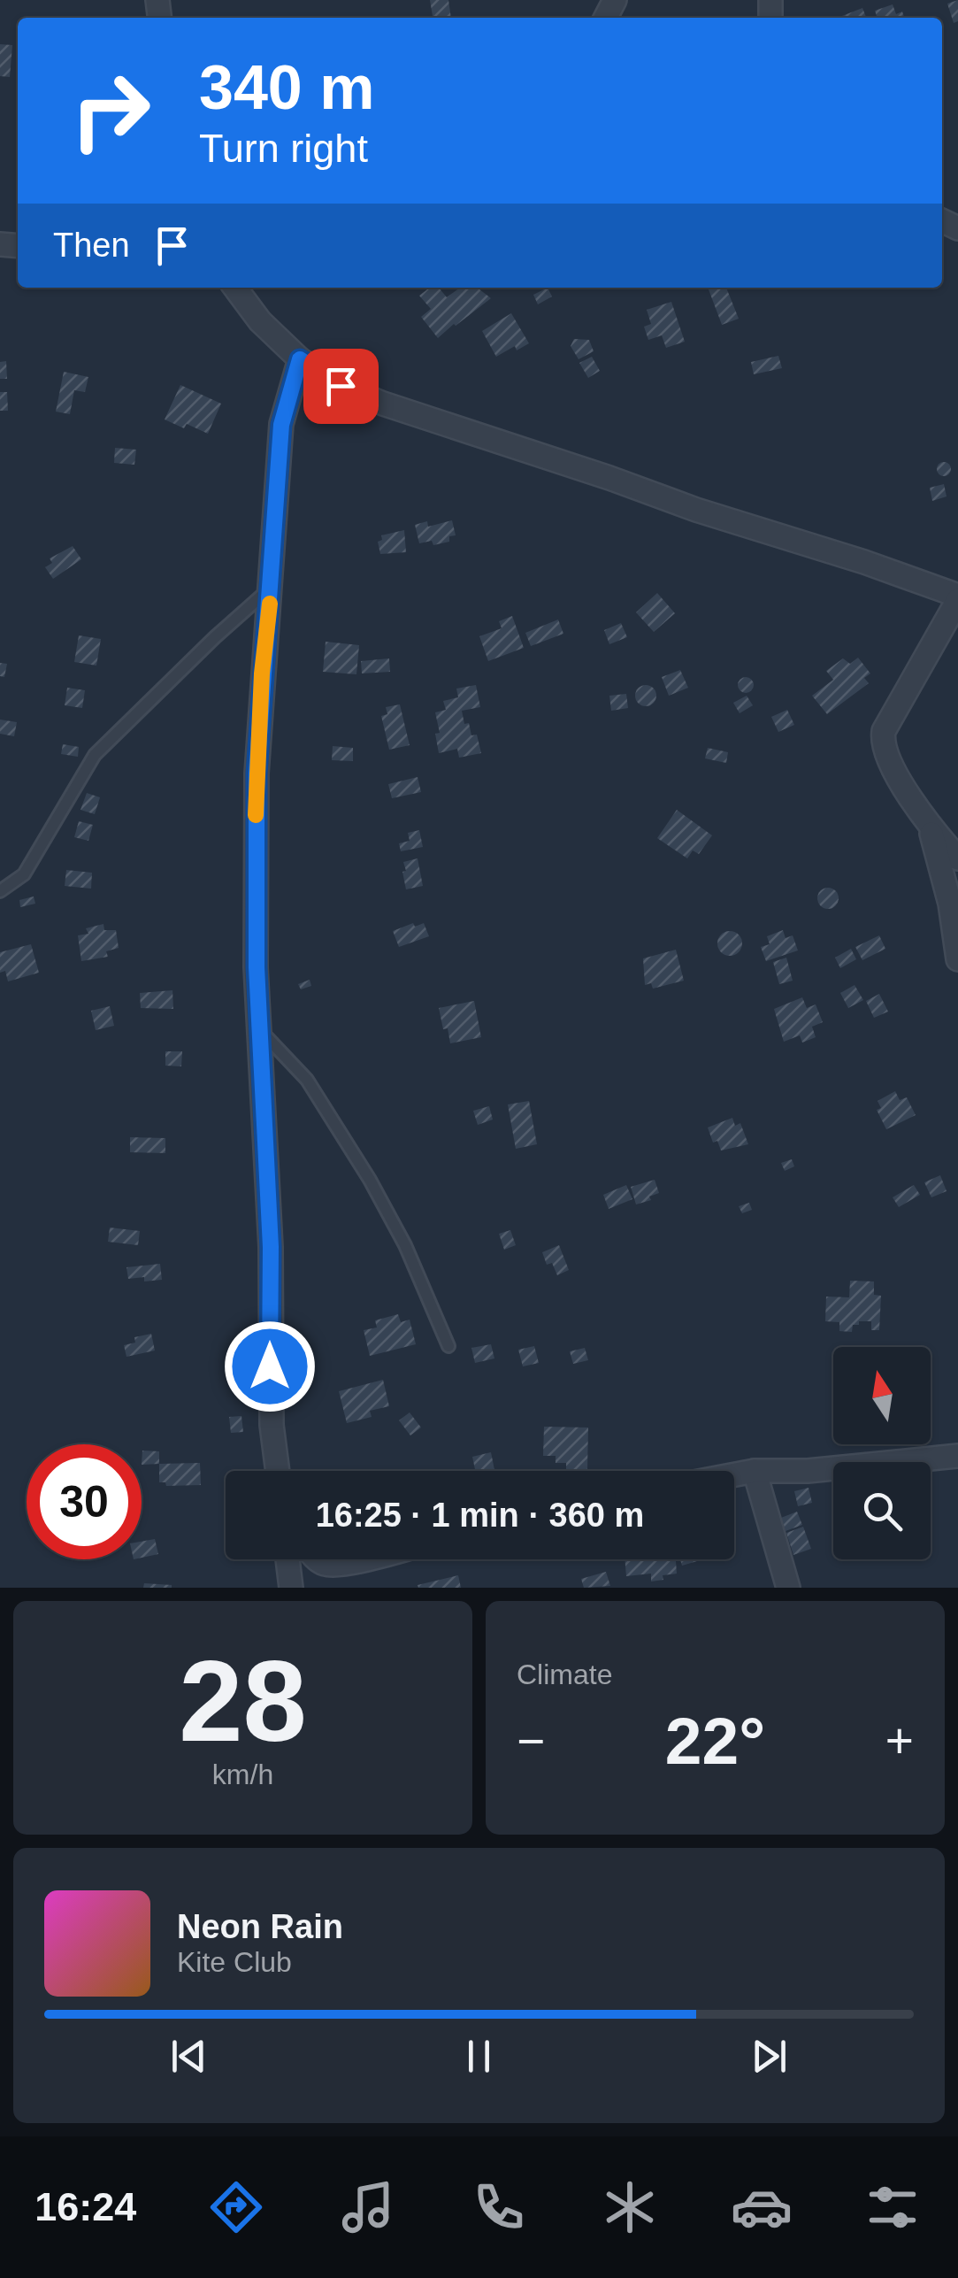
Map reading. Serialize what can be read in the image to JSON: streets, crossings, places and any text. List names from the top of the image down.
{
  "north": "top",
  "page": {
    "turn": ["340 m", "Turn right"],
    "then": "Then",
    "limit": "30",
    "trip": "16:25 · 1 min · 360 m",
    "tile": [
      ["28", "km/h"],
      "Climate"
    ],
    "heat": ["−", "22°", "+"],
    "song": ["Neon Rain", "Kite Club"],
    "tabs": "16:24"
  }
}
